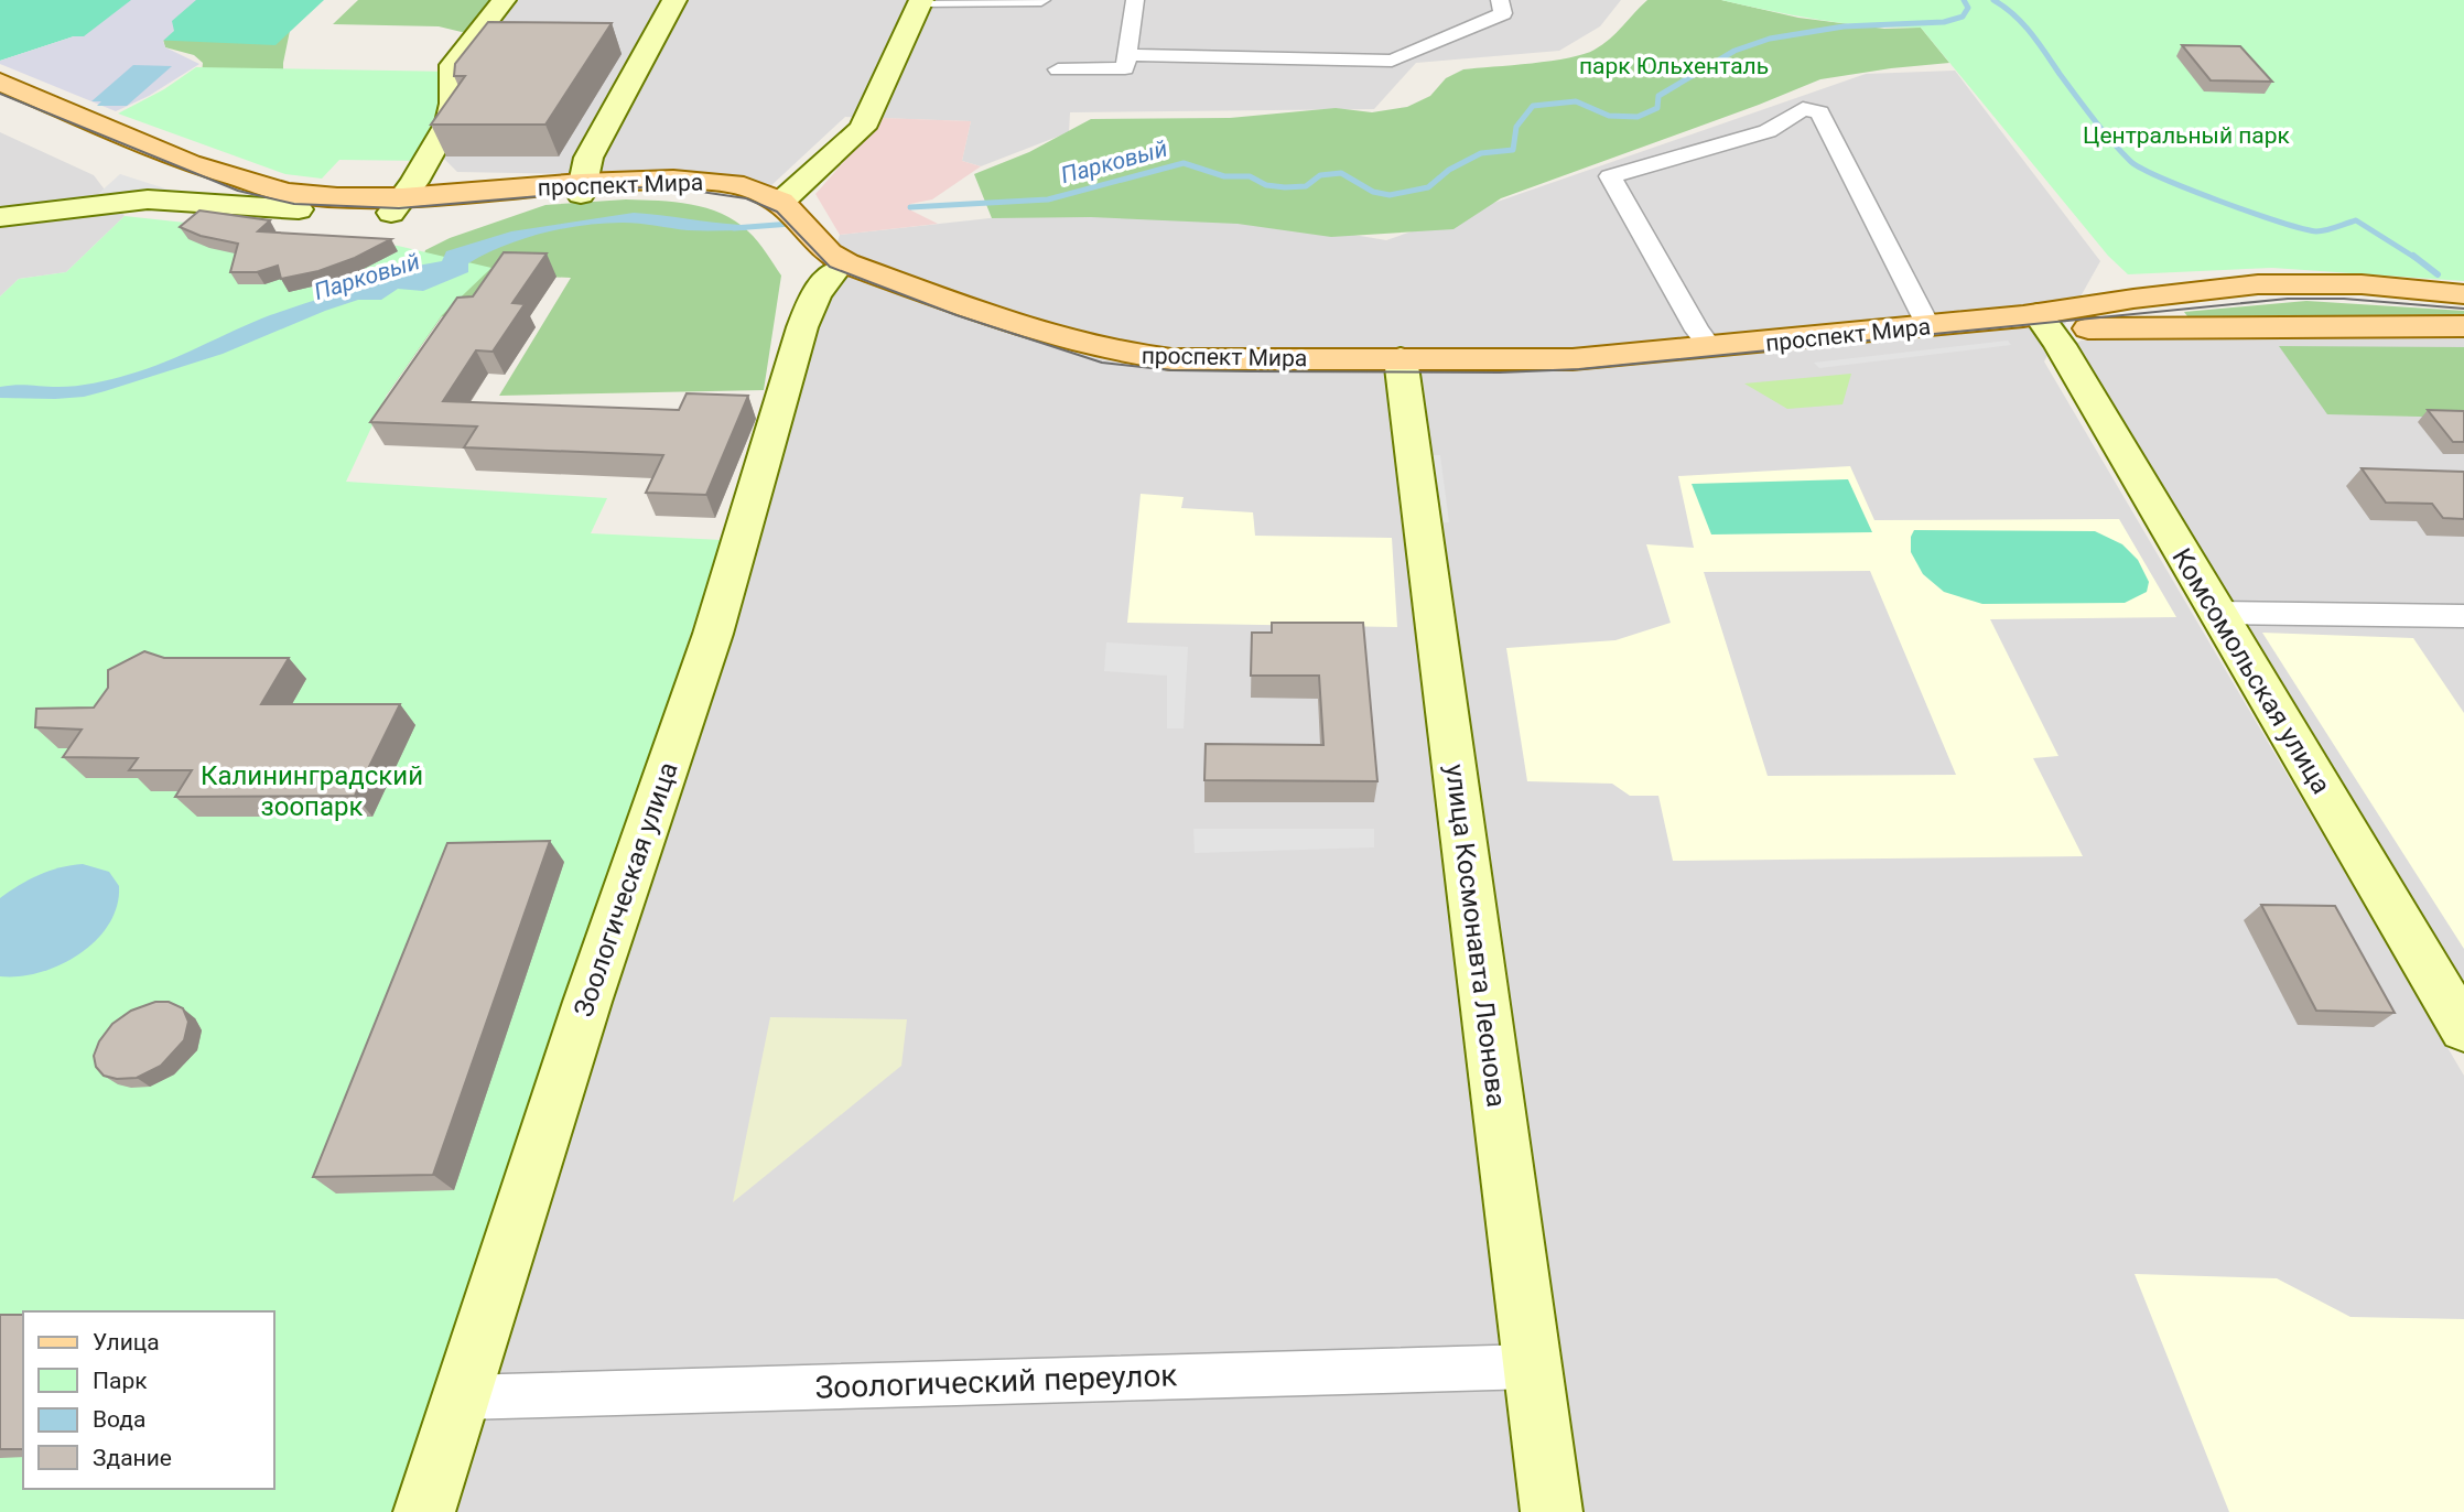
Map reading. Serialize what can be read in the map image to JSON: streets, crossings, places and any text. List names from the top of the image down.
{
  "streets": {
    "main road": [
      "проспект Мира",
      "Комсомольская улица",
      "Зоологическая улица",
      "улица Космонавта Леонова"
    ],
    "street": ["Зоологический переулок"]
  },
  "crossings": [
    ["проспект Мира", "Комсомольская улица"],
    ["проспект Мира", "Зоологическая улица"],
    ["проспект Мира", "улица Космонавта Леонова"],
    ["Зоологическая улица", "Зоологический переулок"],
    ["улица Космонавта Леонова", "Зоологический переулок"]
  ],
  "water": ["Парковый"],
  "parks": ["парк Юльхенталь", "Центральный парк", "Калининградский зоопарк"],
  "legend": [
    "Улица",
    "Парк",
    "Вода",
    "Здание"
  ]
}
